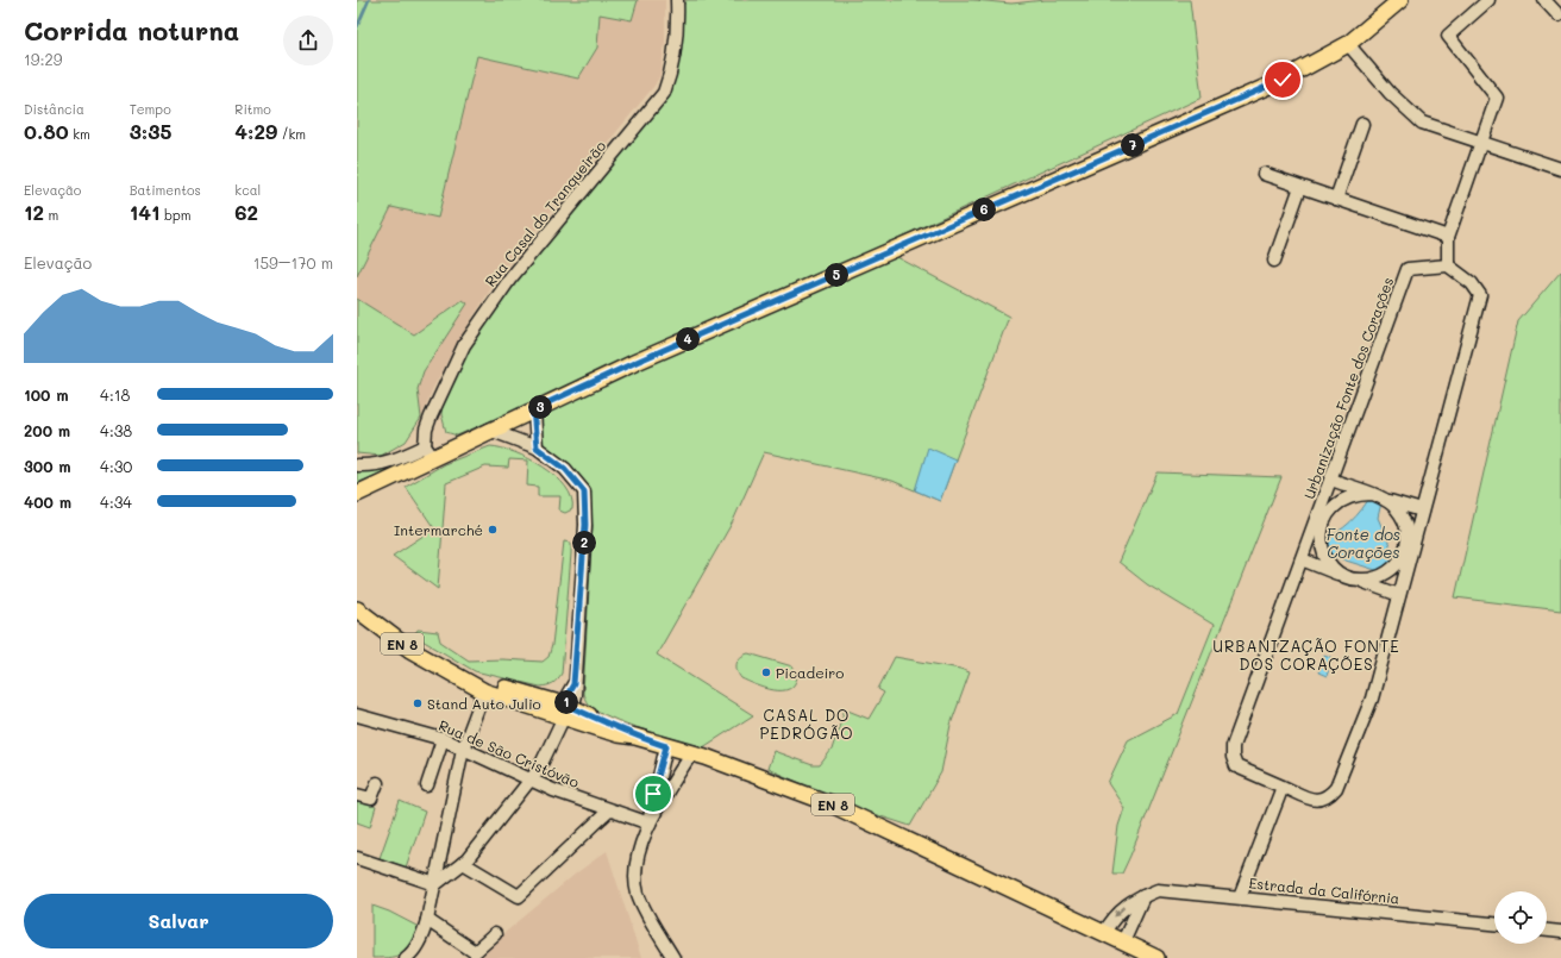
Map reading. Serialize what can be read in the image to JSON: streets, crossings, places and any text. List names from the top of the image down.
{
  "streets": {
    "main road": ["EN 8"],
    "street": [
      "Rua Casal do Tranqueirão",
      "Urbanização Fonte dos Corações",
      "Rua de São Cristóvão",
      "Estrada da Califórnia"
    ]
  },
  "crossings": [
    ["EN 8", "Estrada da Califórnia"]
  ],
  "districts": ["URBANIZAÇÃO FONTE DOS CORAÇÕES", "CASAL DO PEDRÓGÃO"],
  "water": ["Fonte dos Corações"],
  "places": ["Intermarché", "Picadeiro", "Stand Auto Julio"],
  "page": {
    "heading": ["Corrida noturna", "19:29"],
    "stats": [
      ["Distância", "0.80 km"],
      ["Tempo", "3:35"],
      ["Ritmo", "4:29 /km"],
      ["Elevação", "12 m"],
      ["Batimentos", "141 bpm"],
      ["kcal", "62"]
    ],
    "pins": [
      "7",
      "6",
      "5",
      "4",
      "3",
      "2",
      "1"
    ],
    "chart": ["Elevação", "159–170 m"],
    "list": [
      {
        "name": "100 m",
        "note": "4:18"
      },
      {
        "name": "200 m",
        "note": "4:38"
      },
      {
        "name": "300 m",
        "note": "4:30"
      },
      {
        "name": "400 m",
        "note": "4:34"
      }
    ],
    "buttons": "Salvar"
  }
}
